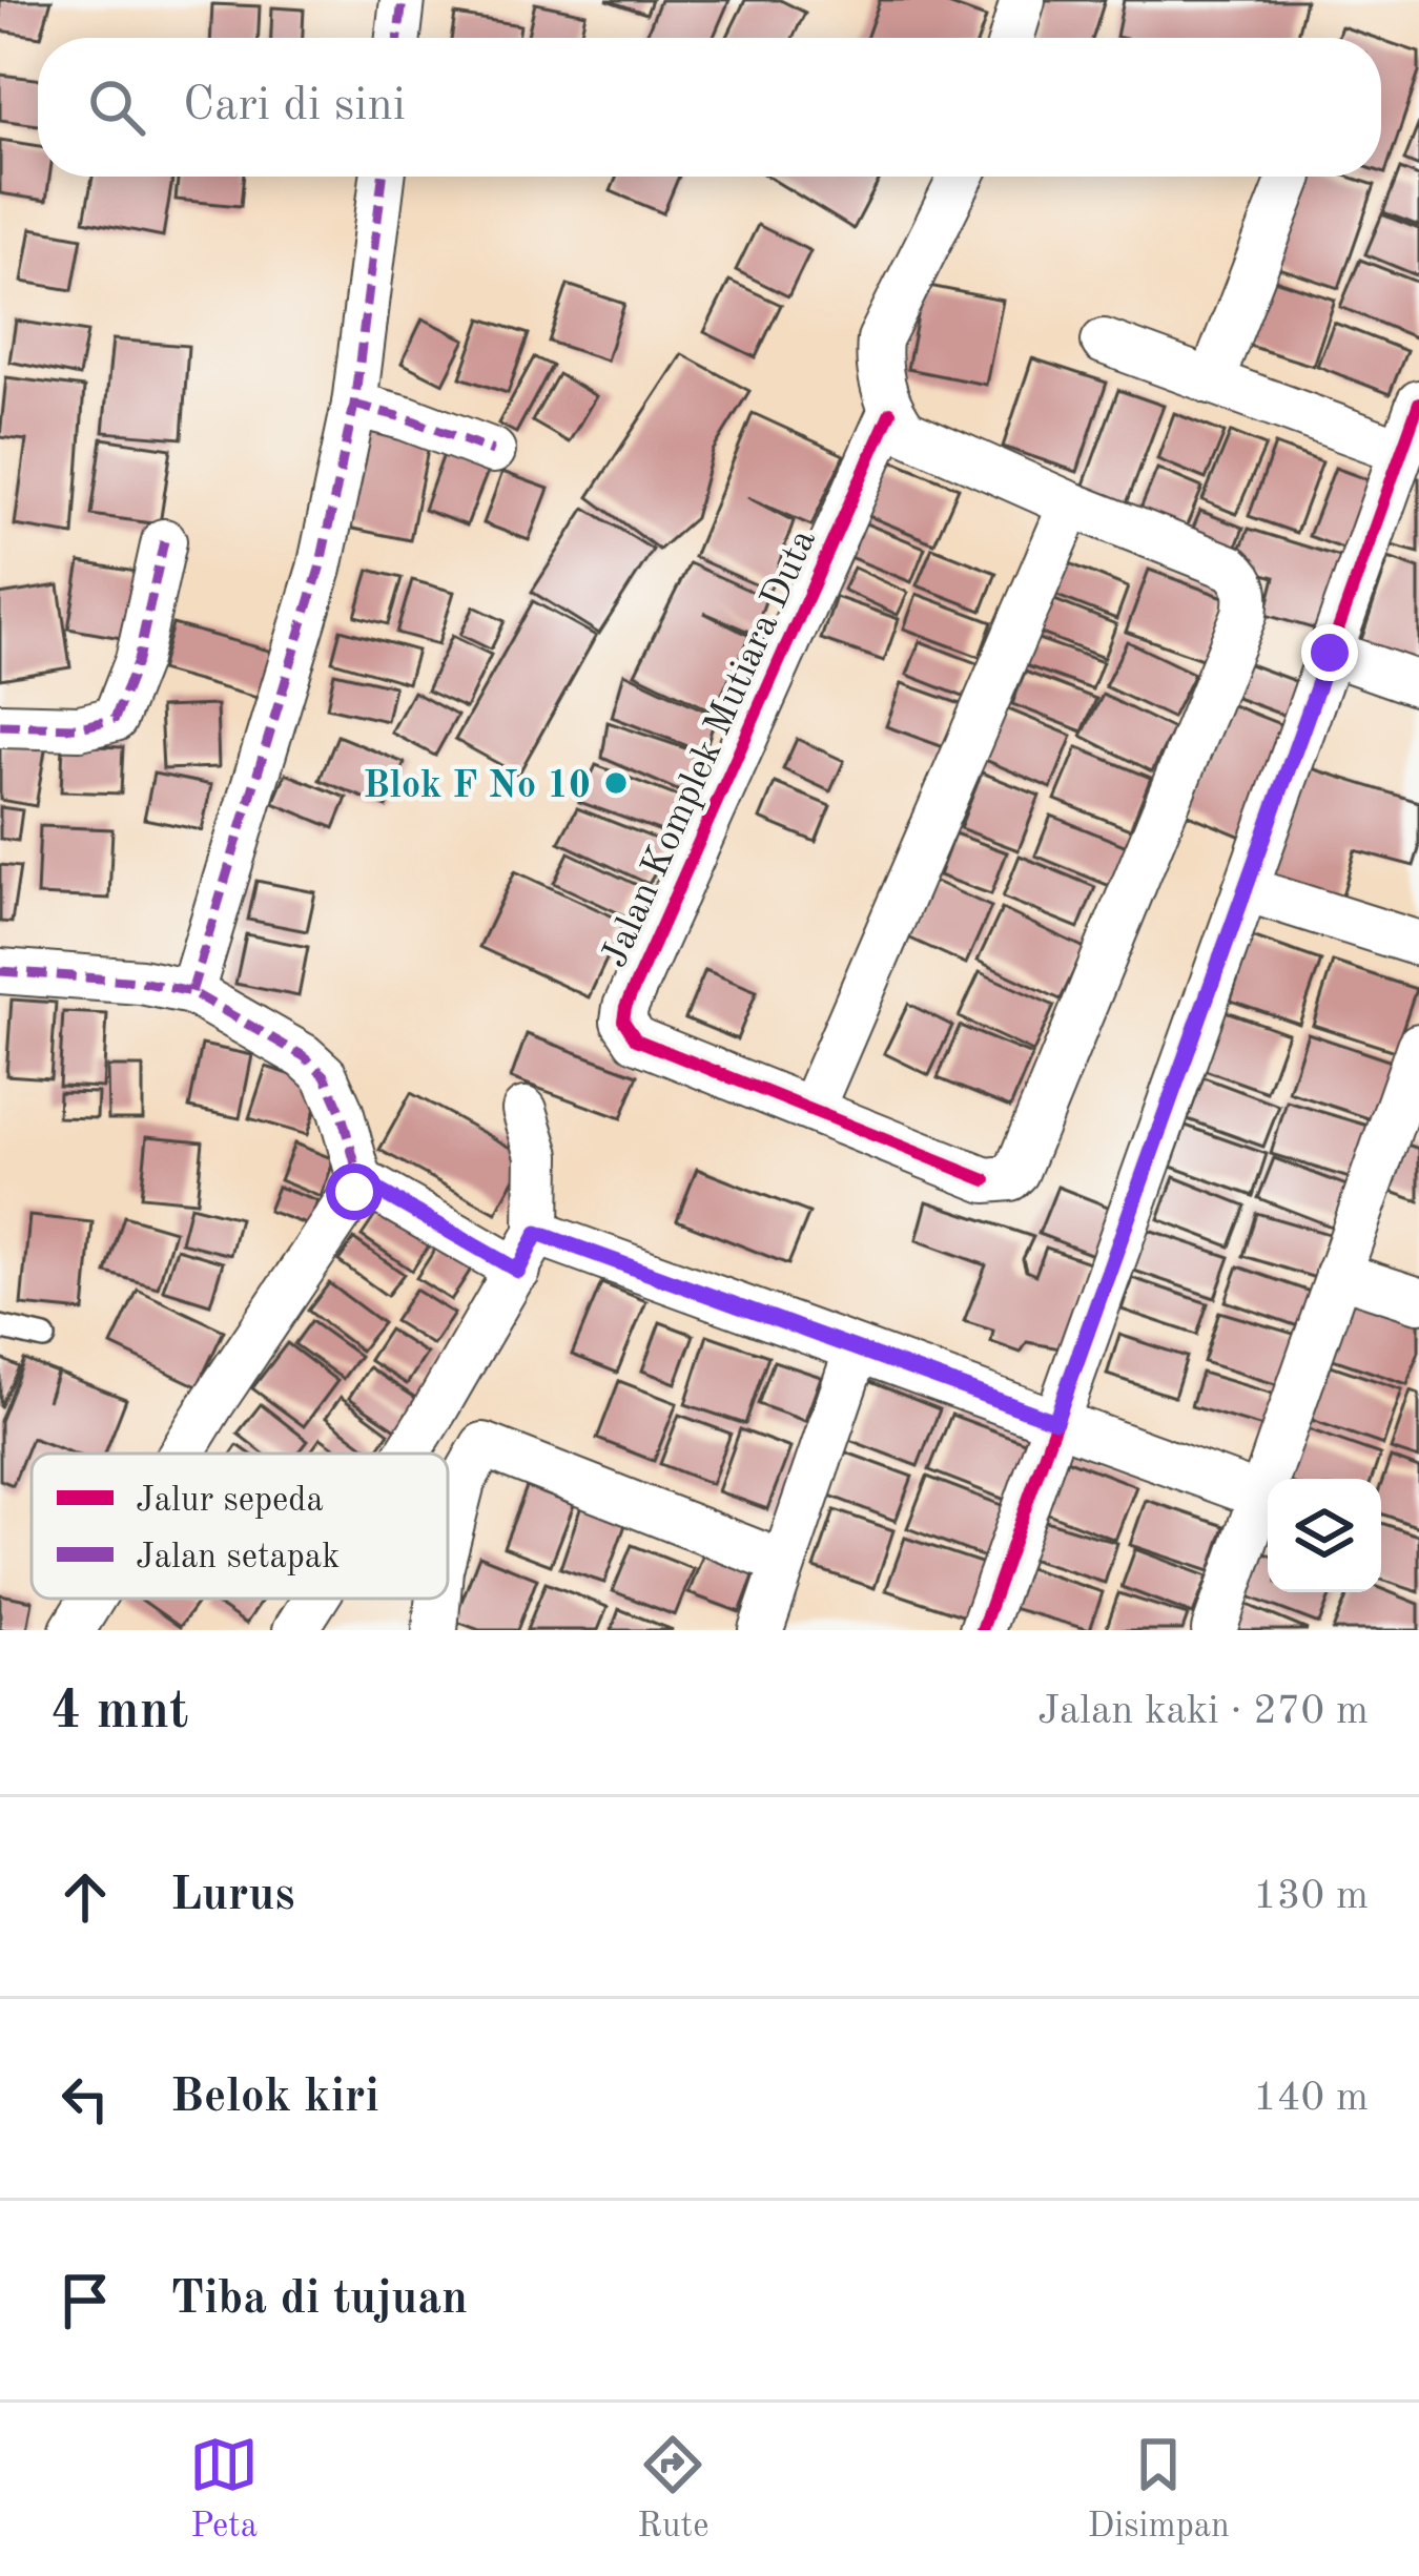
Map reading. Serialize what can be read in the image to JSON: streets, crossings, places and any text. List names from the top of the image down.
{
  "streets": {
    "street": ["Jalan Komplek Mutiara Duta"]
  },
  "places": ["Blok F No 10"],
  "legend": ["Jalur sepeda", "Jalan setapak"],
  "page": {
    "search": "Cari di sini",
    "heading": ["4 mnt", "Jalan kaki · 270 m"],
    "list": [
      ["Lurus", "130 m"],
      ["Belok kiri", "140 m"],
      "Tiba di tujuan"
    ],
    "nav": ["Peta", "Rute", "Disimpan"]
  }
}
